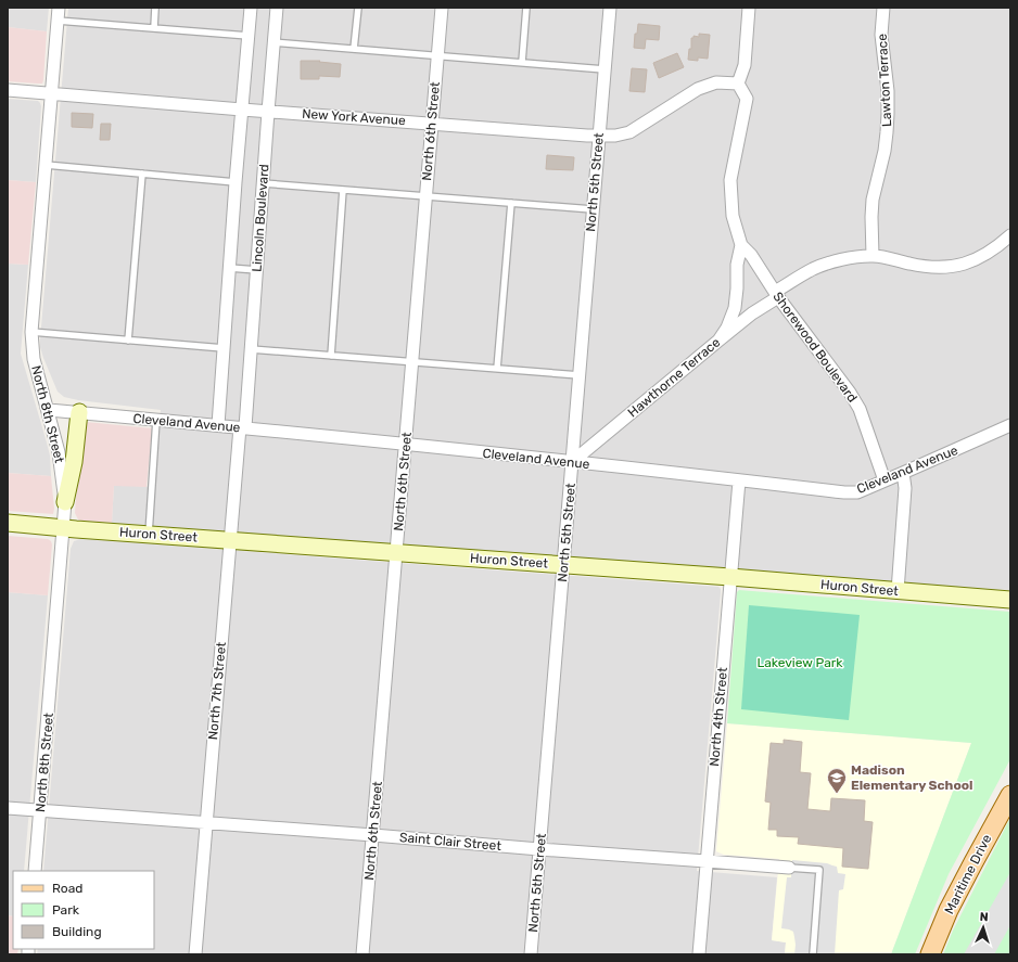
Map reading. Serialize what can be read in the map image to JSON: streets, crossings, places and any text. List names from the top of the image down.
{
  "streets": {
    "main road": ["Maritime Drive"],
    "street": [
      "Lawton Terrace",
      "New York Avenue",
      "North 6th Street",
      "North 5th Street",
      "Lincoln Boulevard",
      "Shorewood Boulevard",
      "Hawthorne Terrace",
      "North 8th Street",
      "Cleveland Avenue",
      "Huron Street",
      "North 7th Street",
      "North 4th Street",
      "Saint Clair Street"
    ]
  },
  "crossings": [
    ["Lawton Terrace", "Hawthorne Terrace"],
    ["New York Avenue", "North 6th Street"],
    ["New York Avenue", "North 5th Street"],
    ["New York Avenue", "Lincoln Boulevard"],
    ["New York Avenue", "Shorewood Boulevard"],
    ["New York Avenue", "North 8th Street"],
    ["North 6th Street", "Cleveland Avenue"],
    ["North 6th Street", "Huron Street"],
    ["North 6th Street", "Saint Clair Street"],
    ["North 5th Street", "Hawthorne Terrace"],
    ["North 5th Street", "Cleveland Avenue"],
    ["North 5th Street", "Huron Street"],
    ["North 5th Street", "Saint Clair Street"],
    ["Lincoln Boulevard", "Cleveland Avenue"],
    ["Lincoln Boulevard", "North 7th Street"],
    ["Shorewood Boulevard", "Hawthorne Terrace"],
    ["Shorewood Boulevard", "Cleveland Avenue"],
    ["Hawthorne Terrace", "Cleveland Avenue"],
    ["North 8th Street", "Cleveland Avenue"],
    ["North 8th Street", "Huron Street"],
    ["North 8th Street", "Saint Clair Street"],
    ["Cleveland Avenue", "North 7th Street"],
    ["Cleveland Avenue", "North 4th Street"],
    ["Huron Street", "North 7th Street"],
    ["Huron Street", "North 4th Street"],
    ["North 7th Street", "Saint Clair Street"],
    ["North 4th Street", "Saint Clair Street"]
  ],
  "parks": ["Lakeview Park"],
  "places": {
    "school or university": ["Madison Elementary School"]
  },
  "legend": ["Road", "Park", "Building"],
  "north": "top"
}
